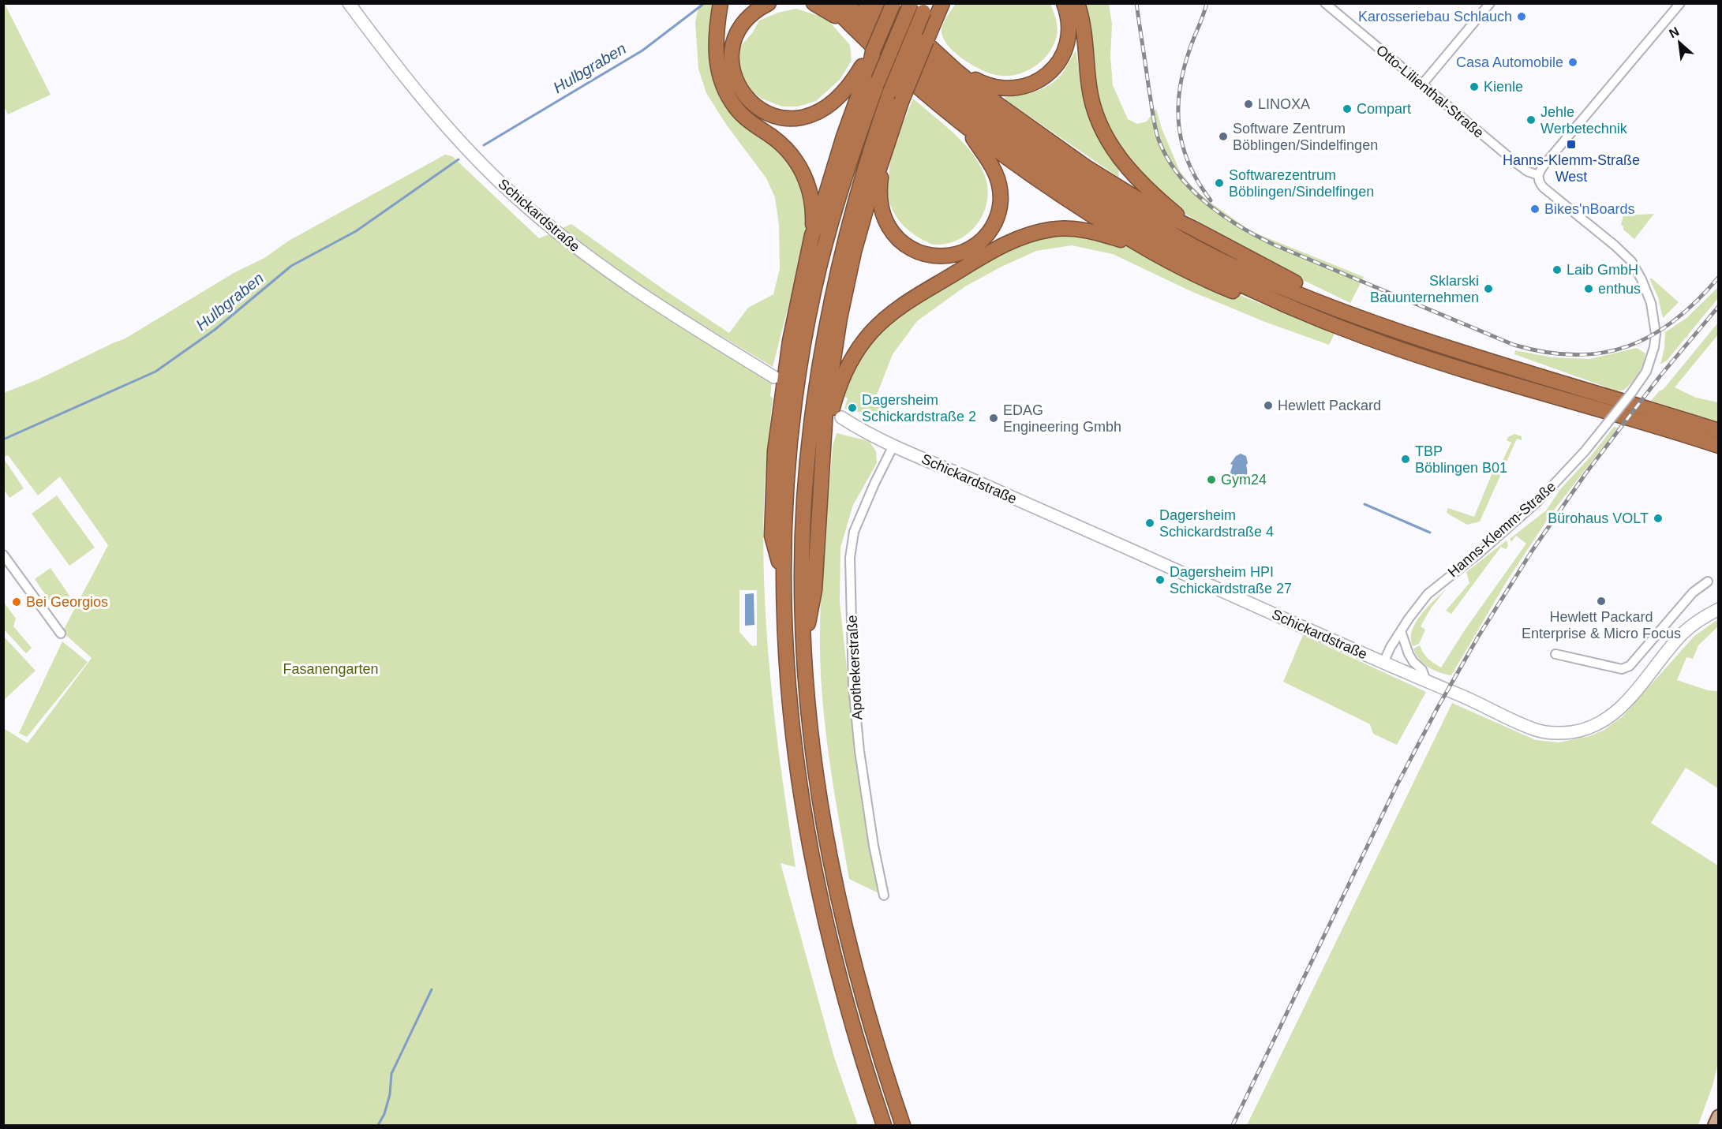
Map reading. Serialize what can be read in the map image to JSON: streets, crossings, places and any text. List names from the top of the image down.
{
  "streets": {
    "street": [
      "Otto-Lilienthal-Straße",
      "Schickardstraße",
      "Hanns-Klemm-Straße",
      "Apothekerstraße"
    ]
  },
  "crossings": [
    ["Otto-Lilienthal-Straße", "Hanns-Klemm-Straße"],
    ["Schickardstraße", "Hanns-Klemm-Straße"],
    ["Schickardstraße", "Apothekerstraße"]
  ],
  "water": ["Hulbgraben"],
  "parks": ["Fasanengarten"],
  "places": {
    "other": [
      "Karosseriebau Schlauch",
      "Casa Automobile",
      "Kienle",
      "LINOXA",
      "Compart",
      "Jehle Werbetechnik",
      "Software Zentrum Böblingen/Sindelfingen",
      "Softwarezentrum Böblingen/Sindelfingen",
      "Bikes'nBoards",
      "Laib GmbH",
      "Sklarski Bauunternehmen",
      "enthus",
      "Hewlett Packard",
      "Dagersheim Schickardstraße 2",
      "EDAG Engineering Gmbh",
      "TBP Böblingen B01",
      "Gym24",
      "Bürohaus VOLT",
      "Dagersheim Schickardstraße 4",
      "Dagersheim HPI Schickardstraße 27",
      "Hewlett Packard Enterprise & Micro Focus",
      "Bei Georgios"
    ],
    "transit": ["Hanns-Klemm-Straße West"]
  },
  "north": "top left"
}
